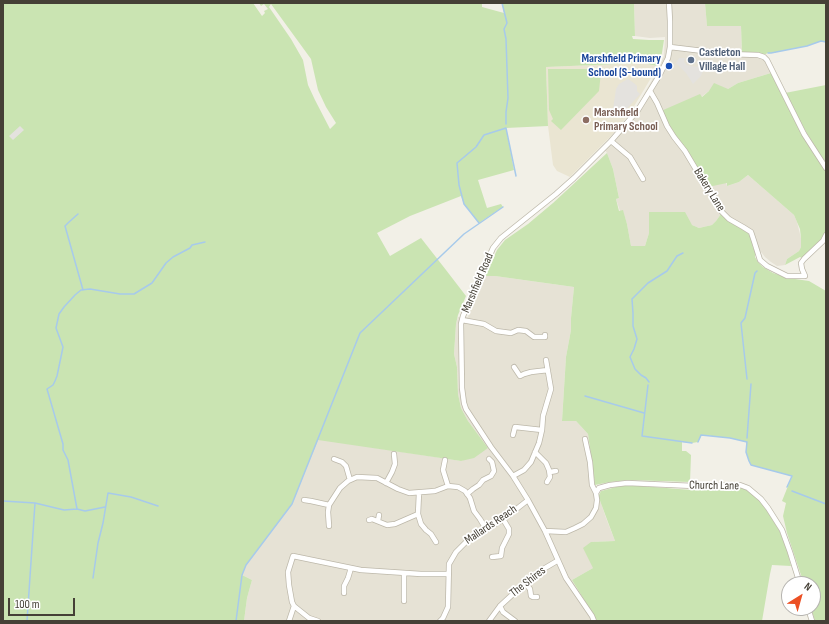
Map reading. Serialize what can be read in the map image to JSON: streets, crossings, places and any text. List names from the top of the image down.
{
  "streets": {
    "street": [
      "Bakery Lane",
      "Marshfield Road",
      "Church Lane",
      "Mallards Reach",
      "The Shires"
    ]
  },
  "crossings": [
    ["Bakery Lane", "Marshfield Road"],
    ["Marshfield Road", "Mallards Reach"],
    ["Marshfield Road", "The Shires"]
  ],
  "places": ["Castleton Village Hall", "Marshfield Primary School (S-bound)", "Marshfield Primary School"],
  "scale_bar": "100 m",
  "north": "top right"
}
